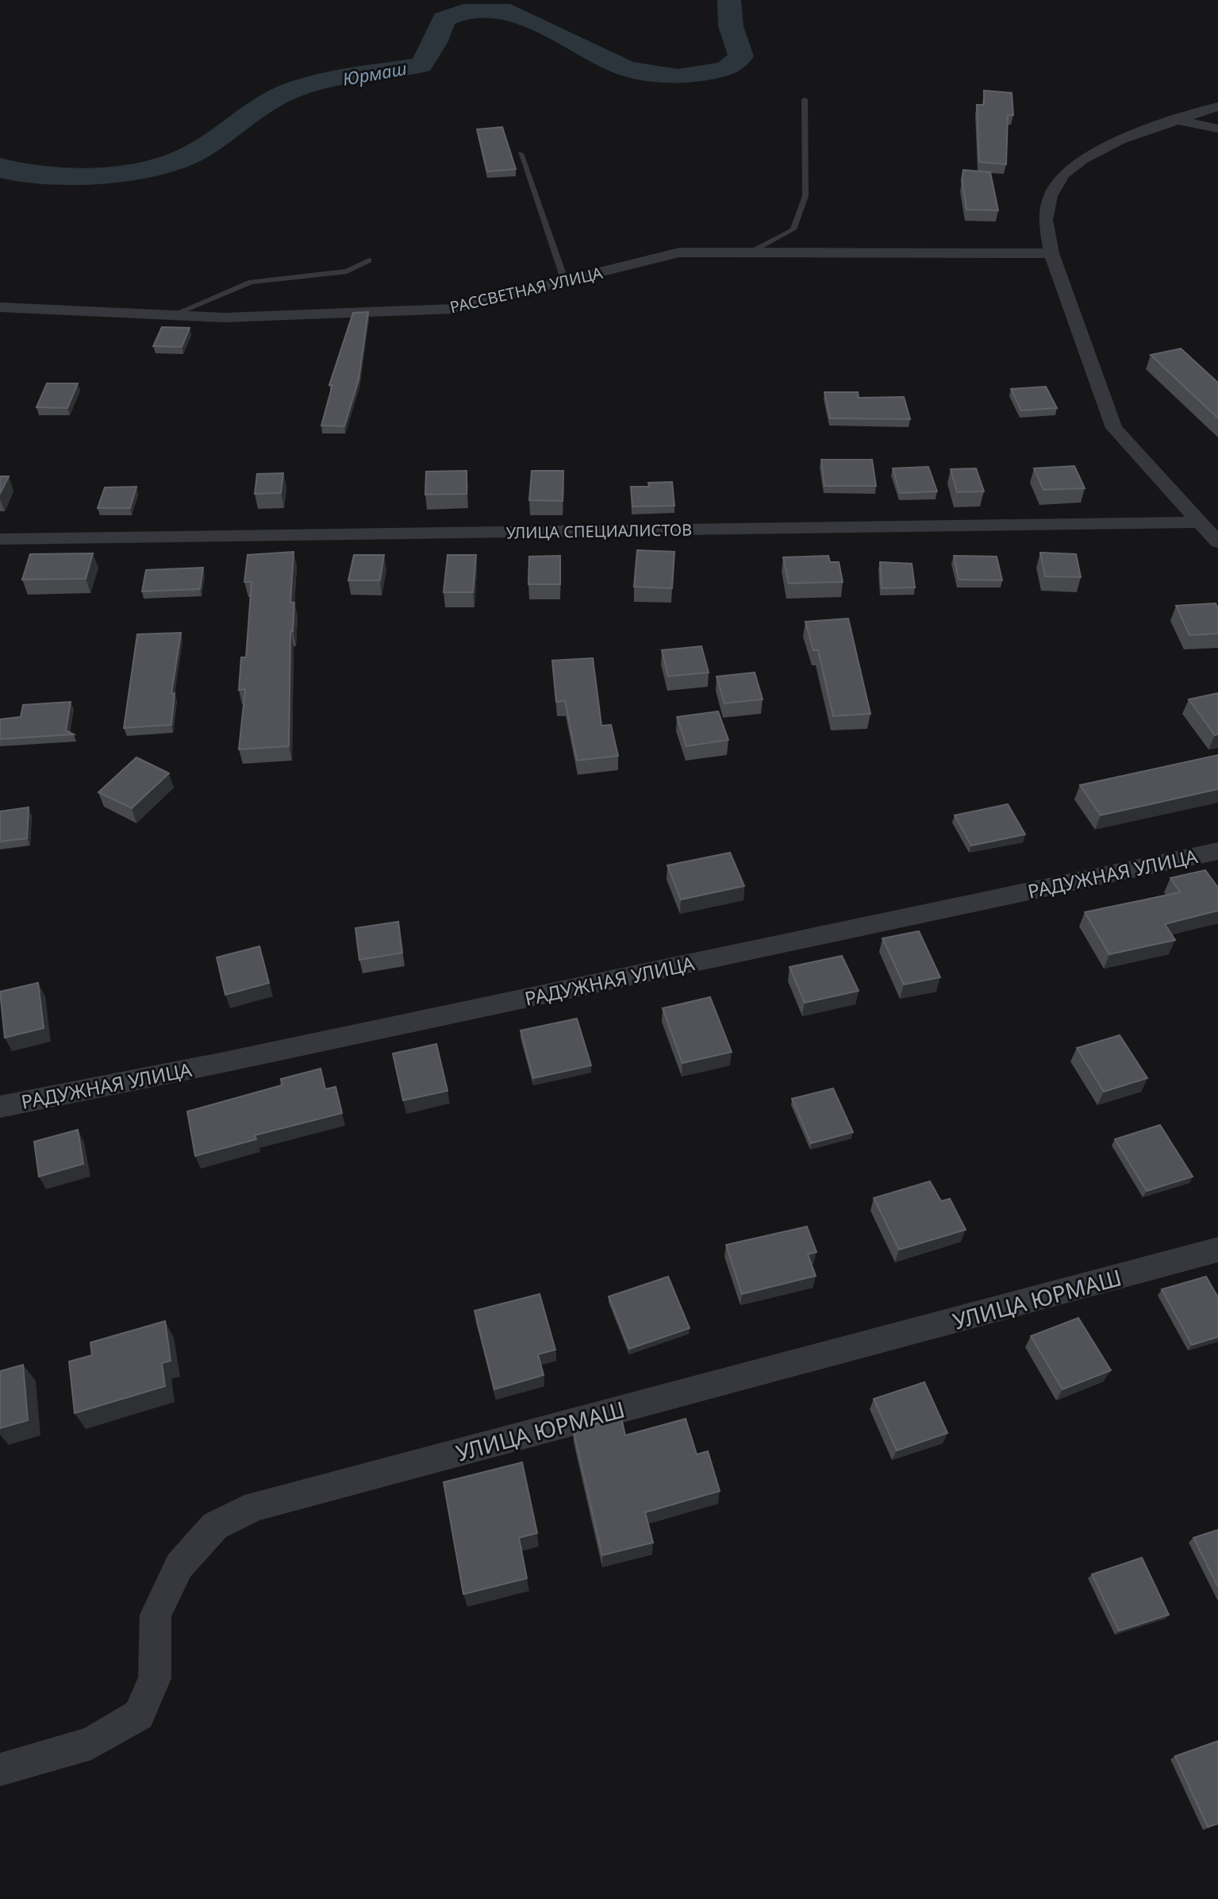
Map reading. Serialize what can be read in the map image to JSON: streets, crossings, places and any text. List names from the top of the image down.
{
  "streets": {
    "street": [
      "РАССВЕТНАЯ УЛИЦА",
      "УЛИЦА СПЕЦИАЛИСТОВ",
      "РАДУЖНАЯ УЛИЦА",
      "УЛИЦА ЮРМАШ"
    ]
  },
  "water": ["Юрмаш"]
}
